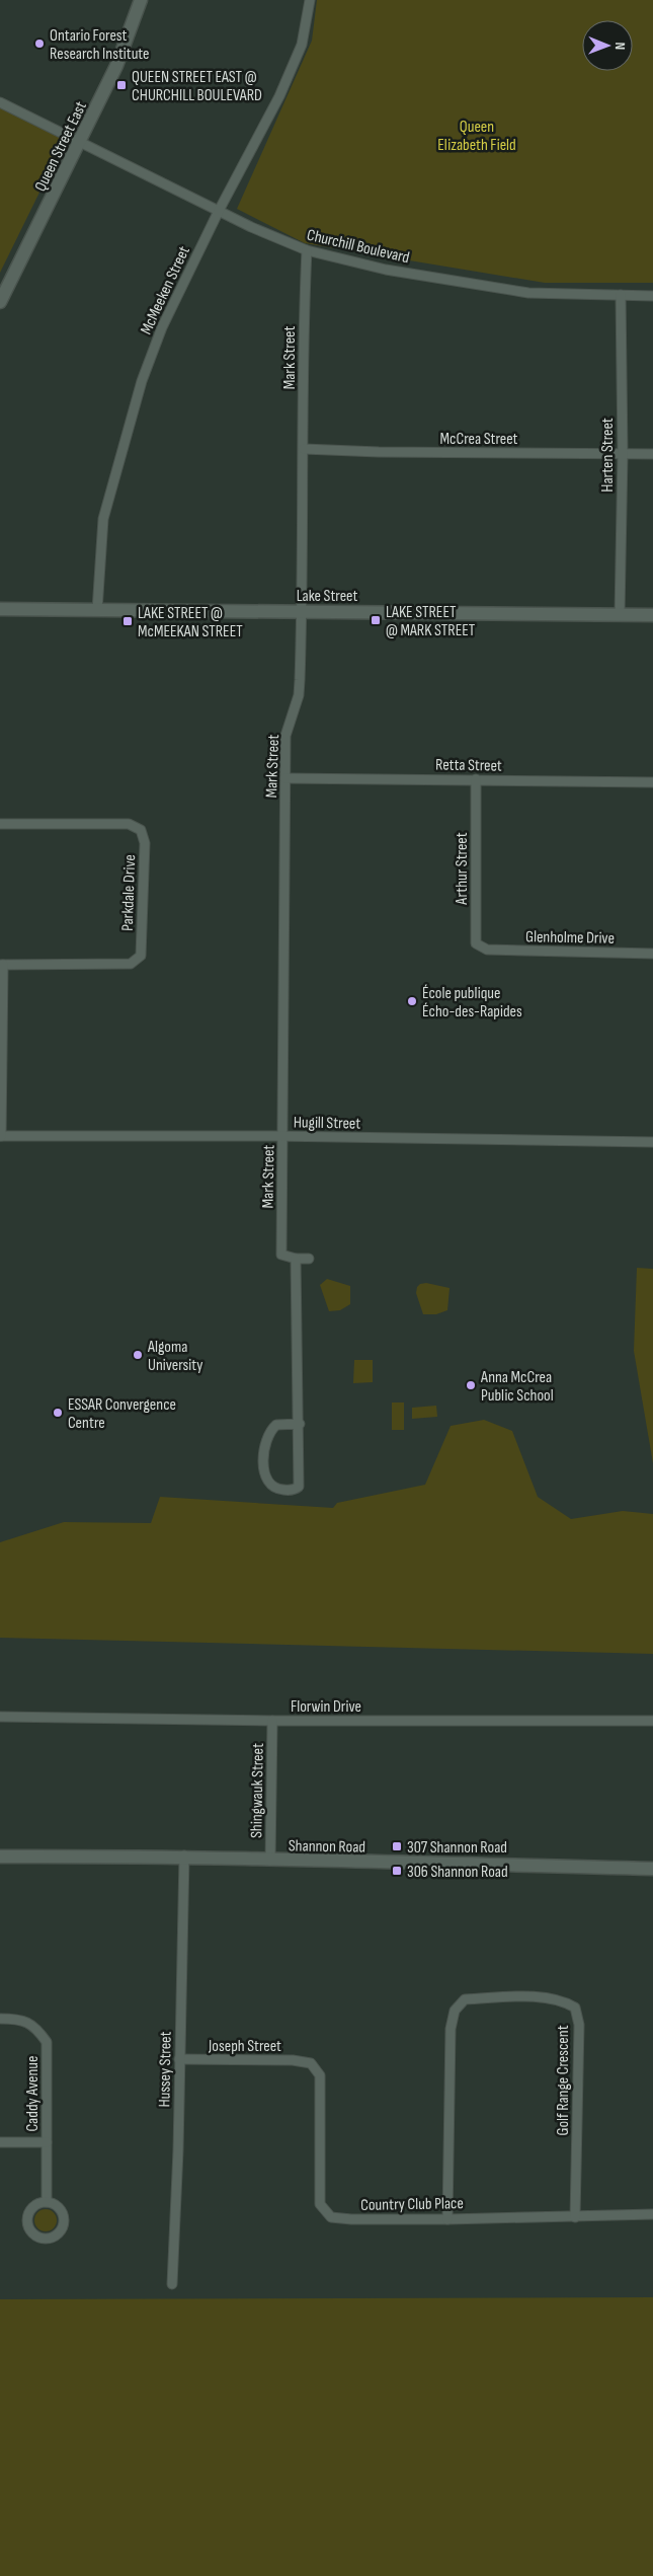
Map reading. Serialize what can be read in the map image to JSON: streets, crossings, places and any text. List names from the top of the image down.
{
  "streets": {
    "street": [
      "Queen Street East",
      "Churchill Boulevard",
      "McMeeken Street",
      "Mark Street",
      "McCrea Street",
      "Harten Street",
      "Lake Street",
      "Retta Street",
      "Arthur Street",
      "Parkdale Drive",
      "Glenholme Drive",
      "Hugill Street",
      "Florwin Drive",
      "Shingwauk Street",
      "Shannon Road",
      "Joseph Street",
      "Hussey Street",
      "Golf Range Crescent",
      "Caddy Avenue",
      "Country Club Place"
    ]
  },
  "crossings": [
    ["Queen Street East", "Churchill Boulevard"],
    ["Churchill Boulevard", "McMeeken Street"],
    ["Churchill Boulevard", "Mark Street"],
    ["Churchill Boulevard", "Harten Street"],
    ["McMeeken Street", "Lake Street"],
    ["Mark Street", "McCrea Street"],
    ["Mark Street", "Lake Street"],
    ["Mark Street", "Retta Street"],
    ["Mark Street", "Hugill Street"],
    ["McCrea Street", "Harten Street"],
    ["Harten Street", "Lake Street"],
    ["Retta Street", "Arthur Street"],
    ["Arthur Street", "Glenholme Drive"],
    ["Florwin Drive", "Shingwauk Street"],
    ["Shingwauk Street", "Shannon Road"],
    ["Shannon Road", "Hussey Street"],
    ["Joseph Street", "Hussey Street"],
    ["Joseph Street", "Country Club Place"],
    ["Golf Range Crescent", "Country Club Place"]
  ],
  "parks": ["Queen Elizabeth Field"],
  "places": {
    "other": [
      "Ontario Forest Research Institute",
      "École publique Écho-des-Rapides",
      "Algoma University",
      "Anna McCrea Public School",
      "ESSAR Convergence Centre"
    ],
    "transit": [
      "QUEEN STREET EAST @ CHURCHILL BOULEVARD",
      "LAKE STREET @ MARK STREET",
      "LAKE STREET @ McMEEKAN STREET",
      "307 Shannon Road",
      "306 Shannon Road"
    ]
  },
  "north": "right"
}
